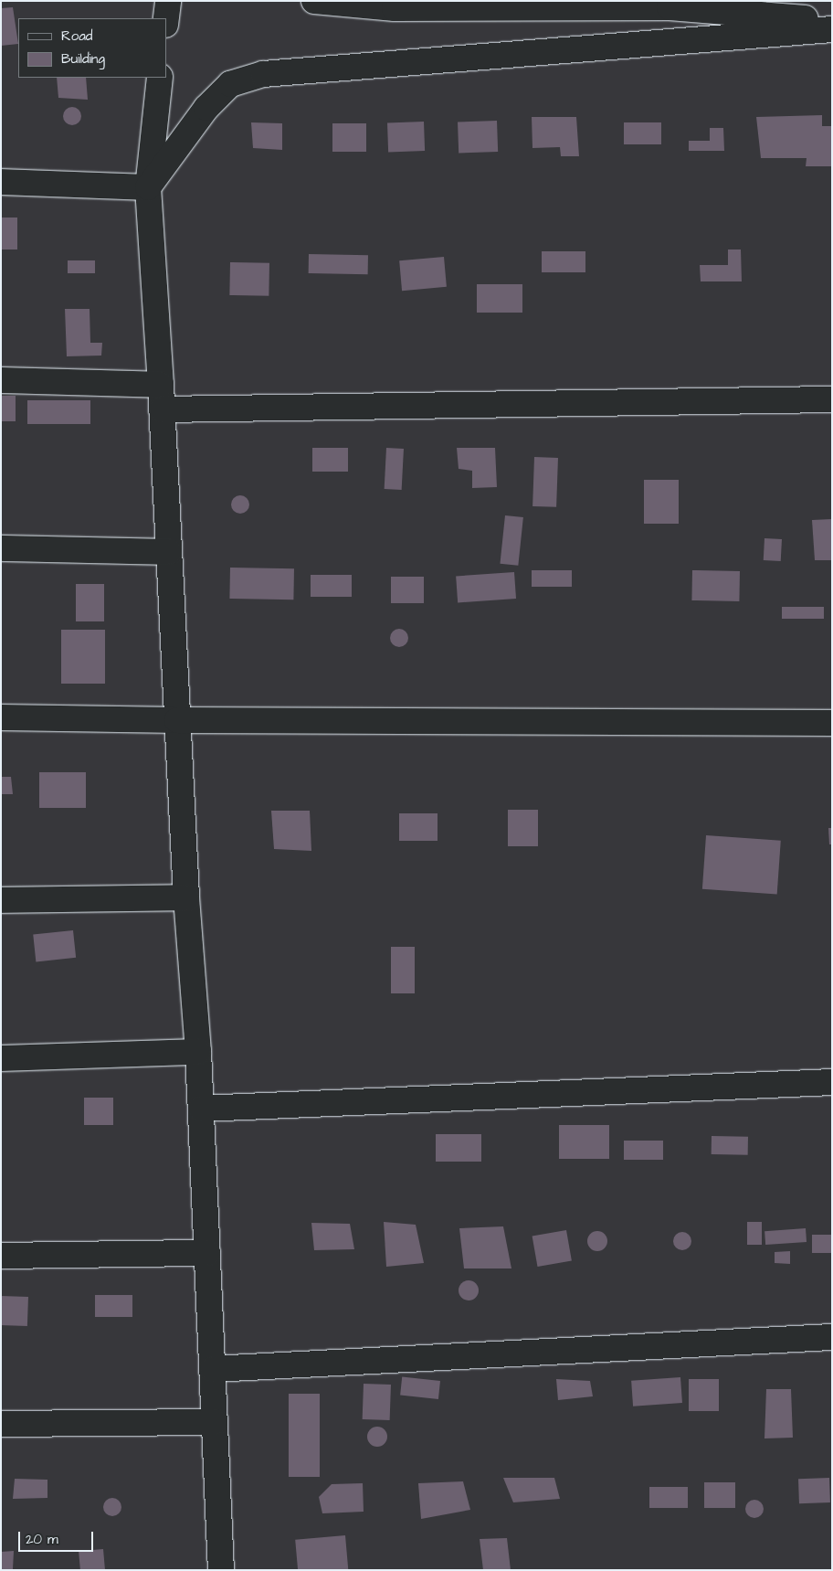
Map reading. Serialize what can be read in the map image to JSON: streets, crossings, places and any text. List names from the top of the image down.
{
  "legend": ["Road", "Building"],
  "scale_bar": "20 m"
}
